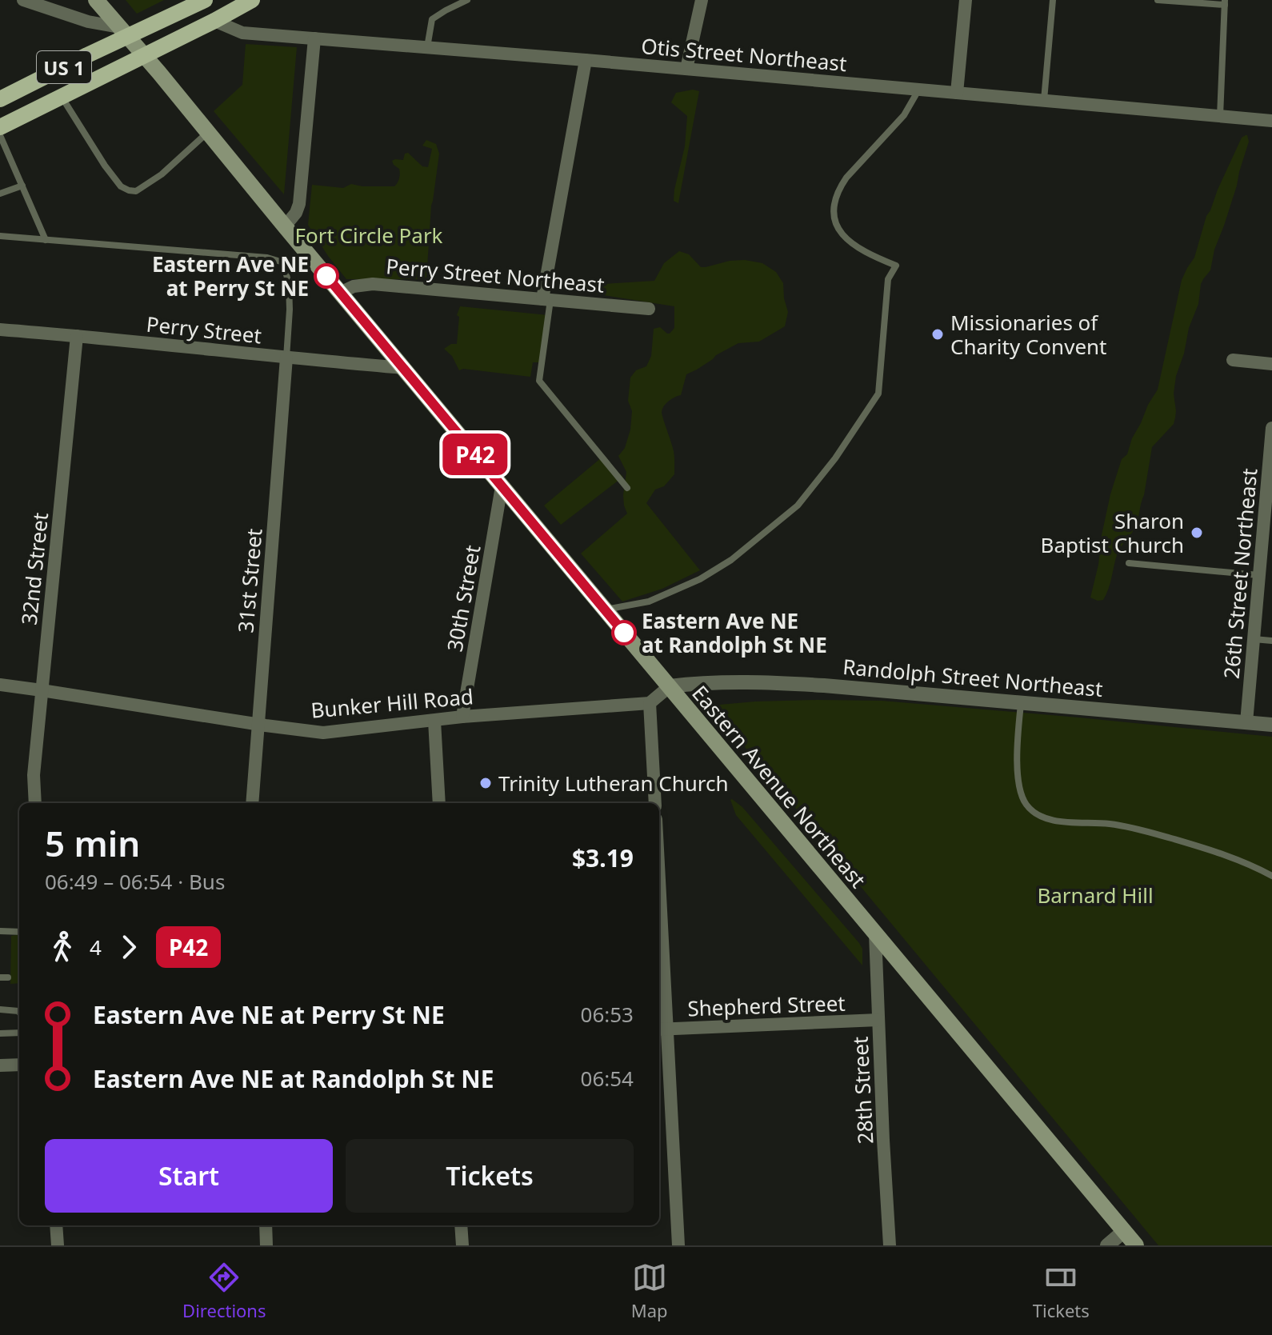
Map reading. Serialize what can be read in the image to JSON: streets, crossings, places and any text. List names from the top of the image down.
{
  "streets": {
    "main road": ["US 1", "Eastern Avenue Northeast"],
    "street": [
      "Otis Street Northeast",
      "Perry Street Northeast",
      "Perry Street",
      "32nd Street",
      "26th Street Northeast",
      "31st Street",
      "30th Street",
      "Randolph Street Northeast",
      "Bunker Hill Road",
      "Shepherd Street",
      "28th Street"
    ]
  },
  "crossings": [
    ["Otis Street Northeast", "US 1"],
    ["US 1", "Eastern Avenue Northeast"],
    ["Perry Street Northeast", "Eastern Avenue Northeast"],
    ["Perry Street", "32nd Street"],
    ["Perry Street", "31st Street"],
    ["Perry Street", "Eastern Avenue Northeast"],
    ["32nd Street", "Bunker Hill Road"],
    ["26th Street Northeast", "Randolph Street Northeast"],
    ["31st Street", "Bunker Hill Road"],
    ["30th Street", "Bunker Hill Road"],
    ["30th Street", "Eastern Avenue Northeast"],
    ["Randolph Street Northeast", "Eastern Avenue Northeast"],
    ["Eastern Avenue Northeast", "28th Street"],
    ["Shepherd Street", "28th Street"]
  ],
  "parks": ["Fort Circle Park", "Barnard Hill"],
  "places": [
    "Eastern Ave NE at Perry St NE",
    "Missionaries of Charity Convent",
    "Sharon Baptist Church",
    "Eastern Ave NE at Randolph St NE",
    "Trinity Lutheran Church"
  ],
  "lines": ["bus line P42"],
  "page": {
    "on_map": "P42",
    "heading": ["5 min", "06:49 – 06:54 · Bus", "$3.19"],
    "legs": ["4", "P42"],
    "list": [
      {
        "name": "Eastern Ave NE at Perry St NE",
        "value": "06:53"
      },
      {
        "name": "Eastern Ave NE at Randolph St NE",
        "value": "06:54"
      }
    ],
    "buttons": ["Start", "Tickets"],
    "tabs": ["Directions", "Map", "Tickets"]
  }
}
